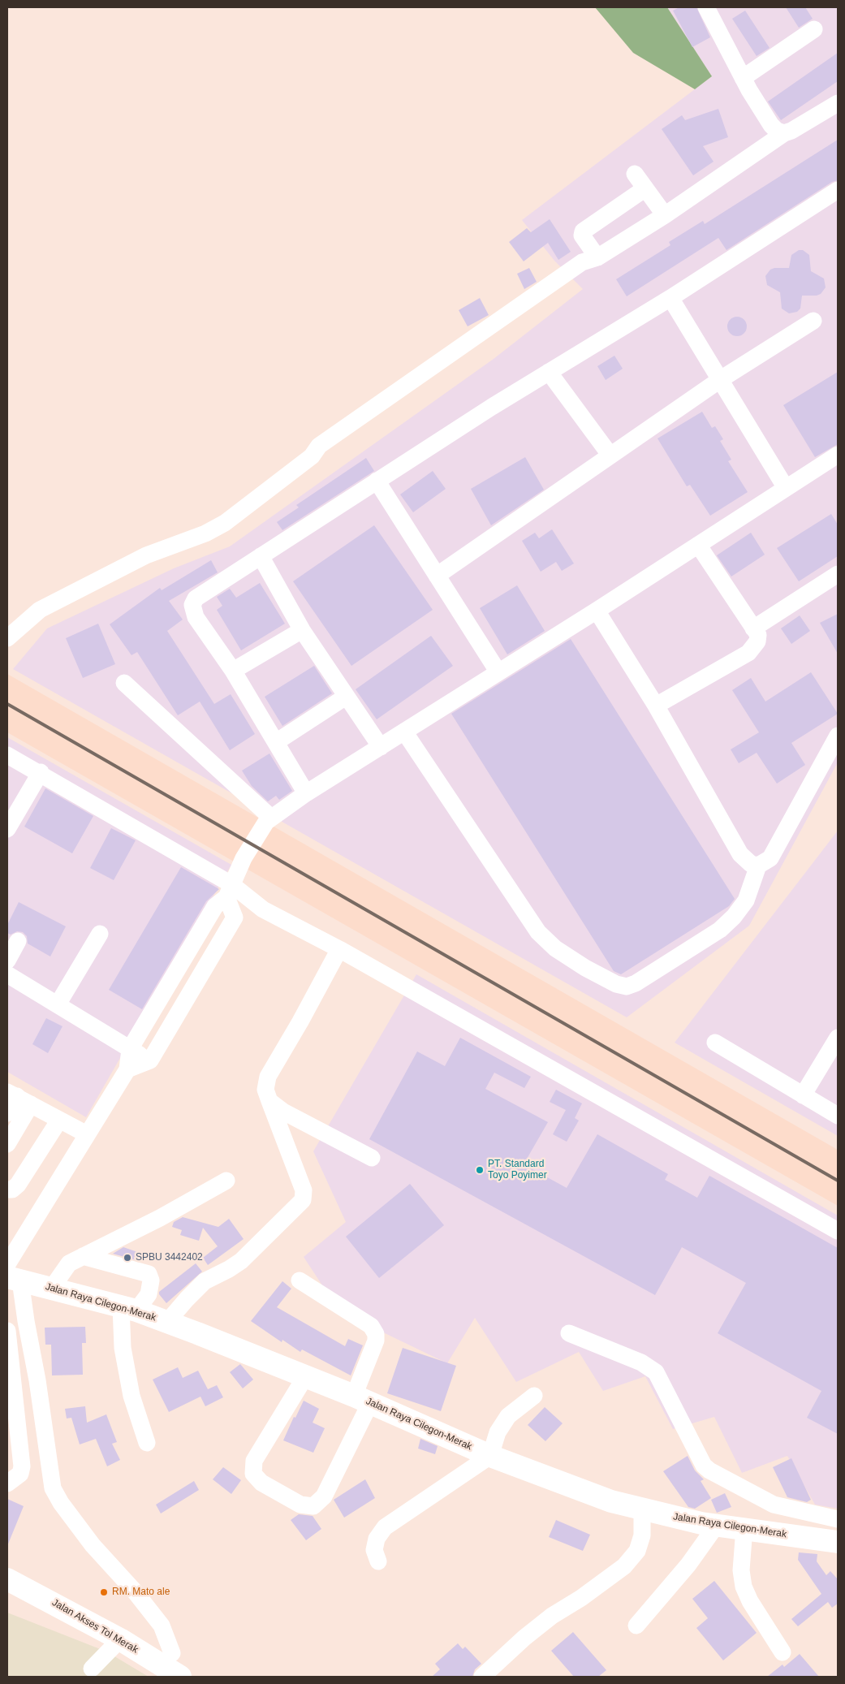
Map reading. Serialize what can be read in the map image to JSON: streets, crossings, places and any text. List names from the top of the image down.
{
  "streets": {
    "highway": ["Jalan Raya Cilegon-Merak", "Jalan Akses Tol Merak"]
  },
  "places": ["PT. Standard Toyo Poyimer", "SPBU 3442402", "RM. Mato ale"]
}
